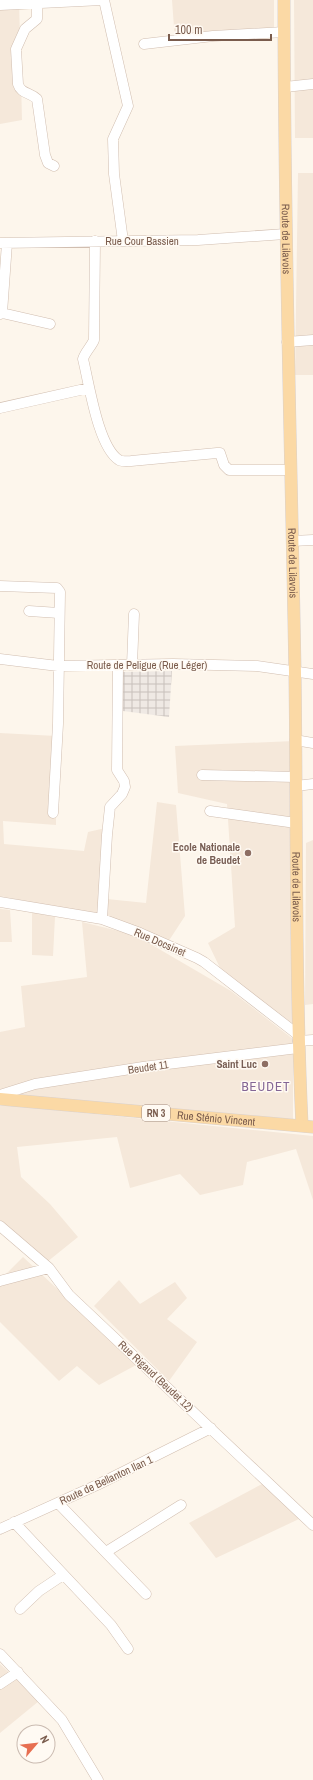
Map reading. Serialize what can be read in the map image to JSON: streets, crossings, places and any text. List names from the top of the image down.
{
  "streets": {
    "main road": ["Route de Lilavois", "RN 3", "Rue Sténio Vincent"],
    "street": [
      "Rue Cour Bassien",
      "Route de Peligue (Rue Léger)",
      "Rue Docsinet",
      "Beudet 11",
      "Rue Rigaud (Beudet 12)",
      "Route de Bellanton Ilan 1"
    ]
  },
  "crossings": [
    ["Route de Lilavois", "Rue Cour Bassien"],
    ["Route de Lilavois", "Route de Peligue (Rue Léger)"],
    ["Route de Lilavois", "Rue Docsinet"],
    ["Route de Lilavois", "Beudet 11"],
    ["Route de Lilavois", "Rue Sténio Vincent"],
    ["Rue Docsinet", "Beudet 11"],
    ["Rue Rigaud (Beudet 12)", "Route de Bellanton Ilan 1"]
  ],
  "districts": ["BEUDET"],
  "places": ["Ecole Nationale de Beudet", "Saint Luc"],
  "scale_bar": "100 m",
  "north": "top right"
}
